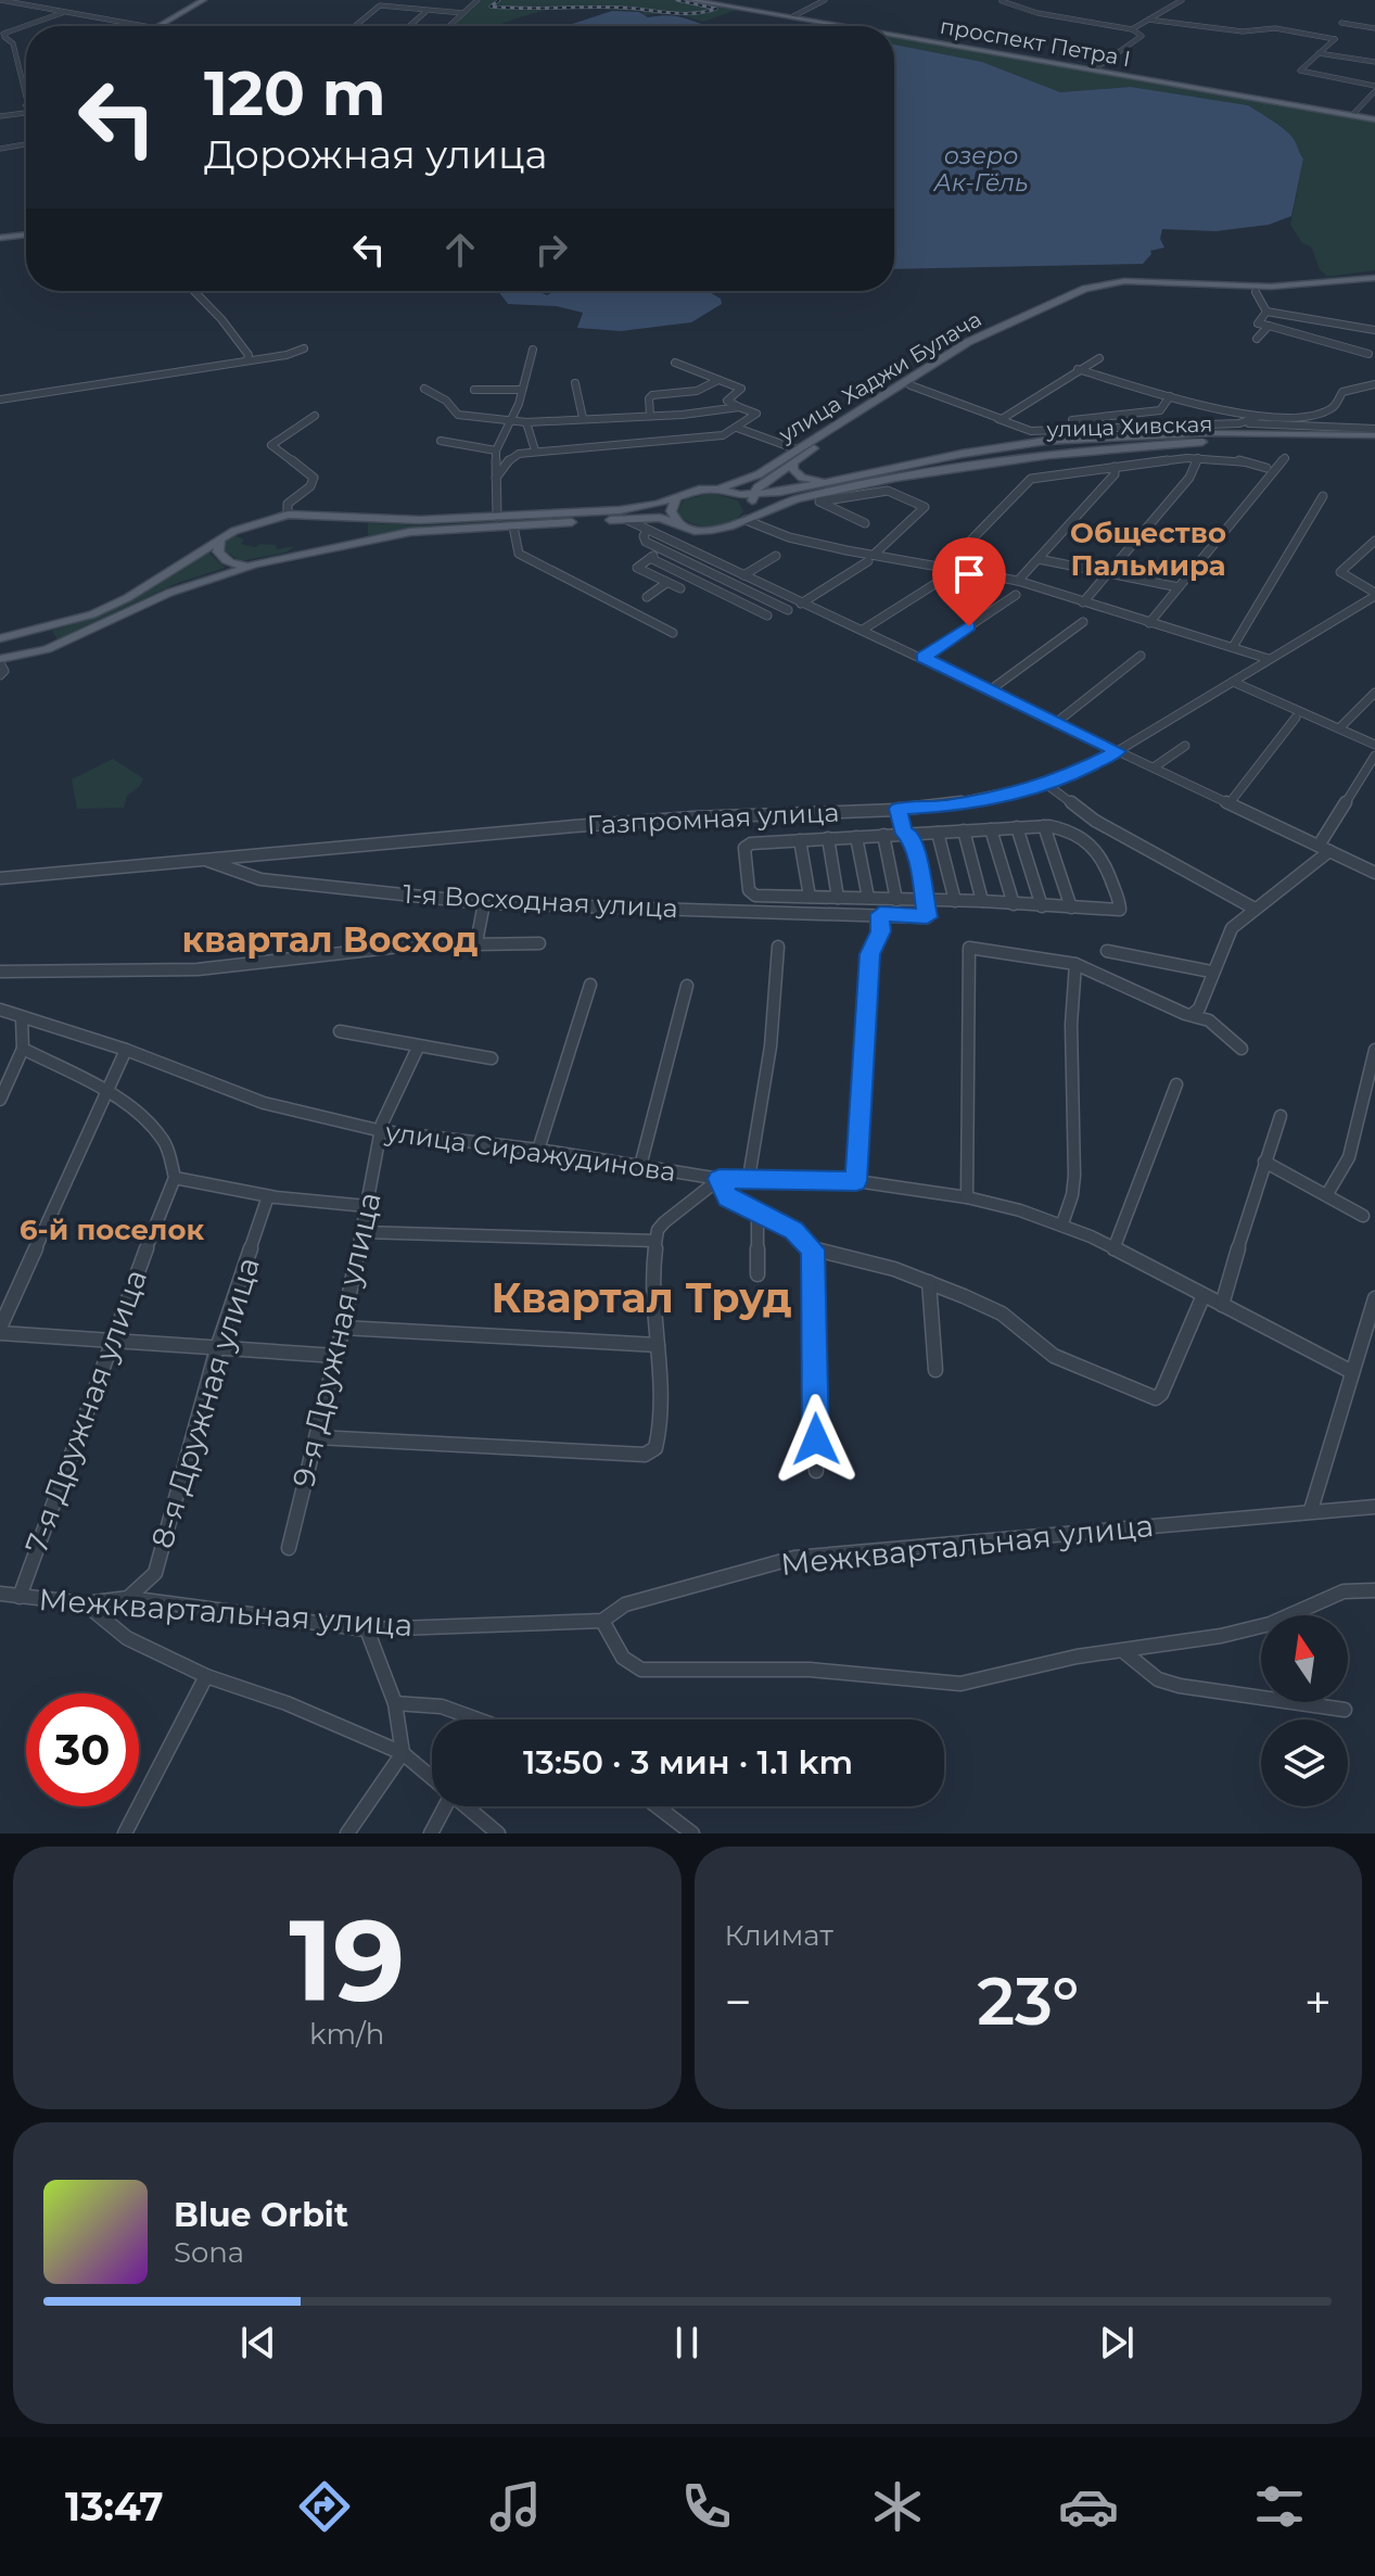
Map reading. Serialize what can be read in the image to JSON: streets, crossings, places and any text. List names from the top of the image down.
{
  "streets": {
    "main road": ["проспект Петра I", "улица Хаджи Булача"],
    "street": [
      "улица Хивская",
      "Газпромная улица",
      "1-я Восходная улица",
      "улица Сиражудинова",
      "9-я Дружная улица",
      "8-я Дружная улица",
      "7-я Дружная улица",
      "Межквартальная улица"
    ]
  },
  "crossings": [
    ["улица Хаджи Булача", "улица Хивская"],
    ["Газпромная улица", "1-я Восходная улица"],
    ["улица Сиражудинова", "9-я Дружная улица"],
    ["8-я Дружная улица", "Межквартальная улица"],
    ["7-я Дружная улица", "Межквартальная улица"]
  ],
  "districts": [
    "Общество Пальмира",
    "квартал Восход",
    "6-й поселок",
    "Квартал Труд"
  ],
  "water": ["озеро Ак-Гёль"],
  "north": "top",
  "page": {
    "turn": ["120 m", "Дорожная улица"],
    "limit": "30",
    "trip": "13:50 · 3 мин · 1.1 km",
    "tile": [
      ["19", "km/h"],
      "Климат"
    ],
    "heat": ["−", "23°", "+"],
    "song": ["Blue Orbit", "Sona"],
    "tabs": "13:47"
  }
}
